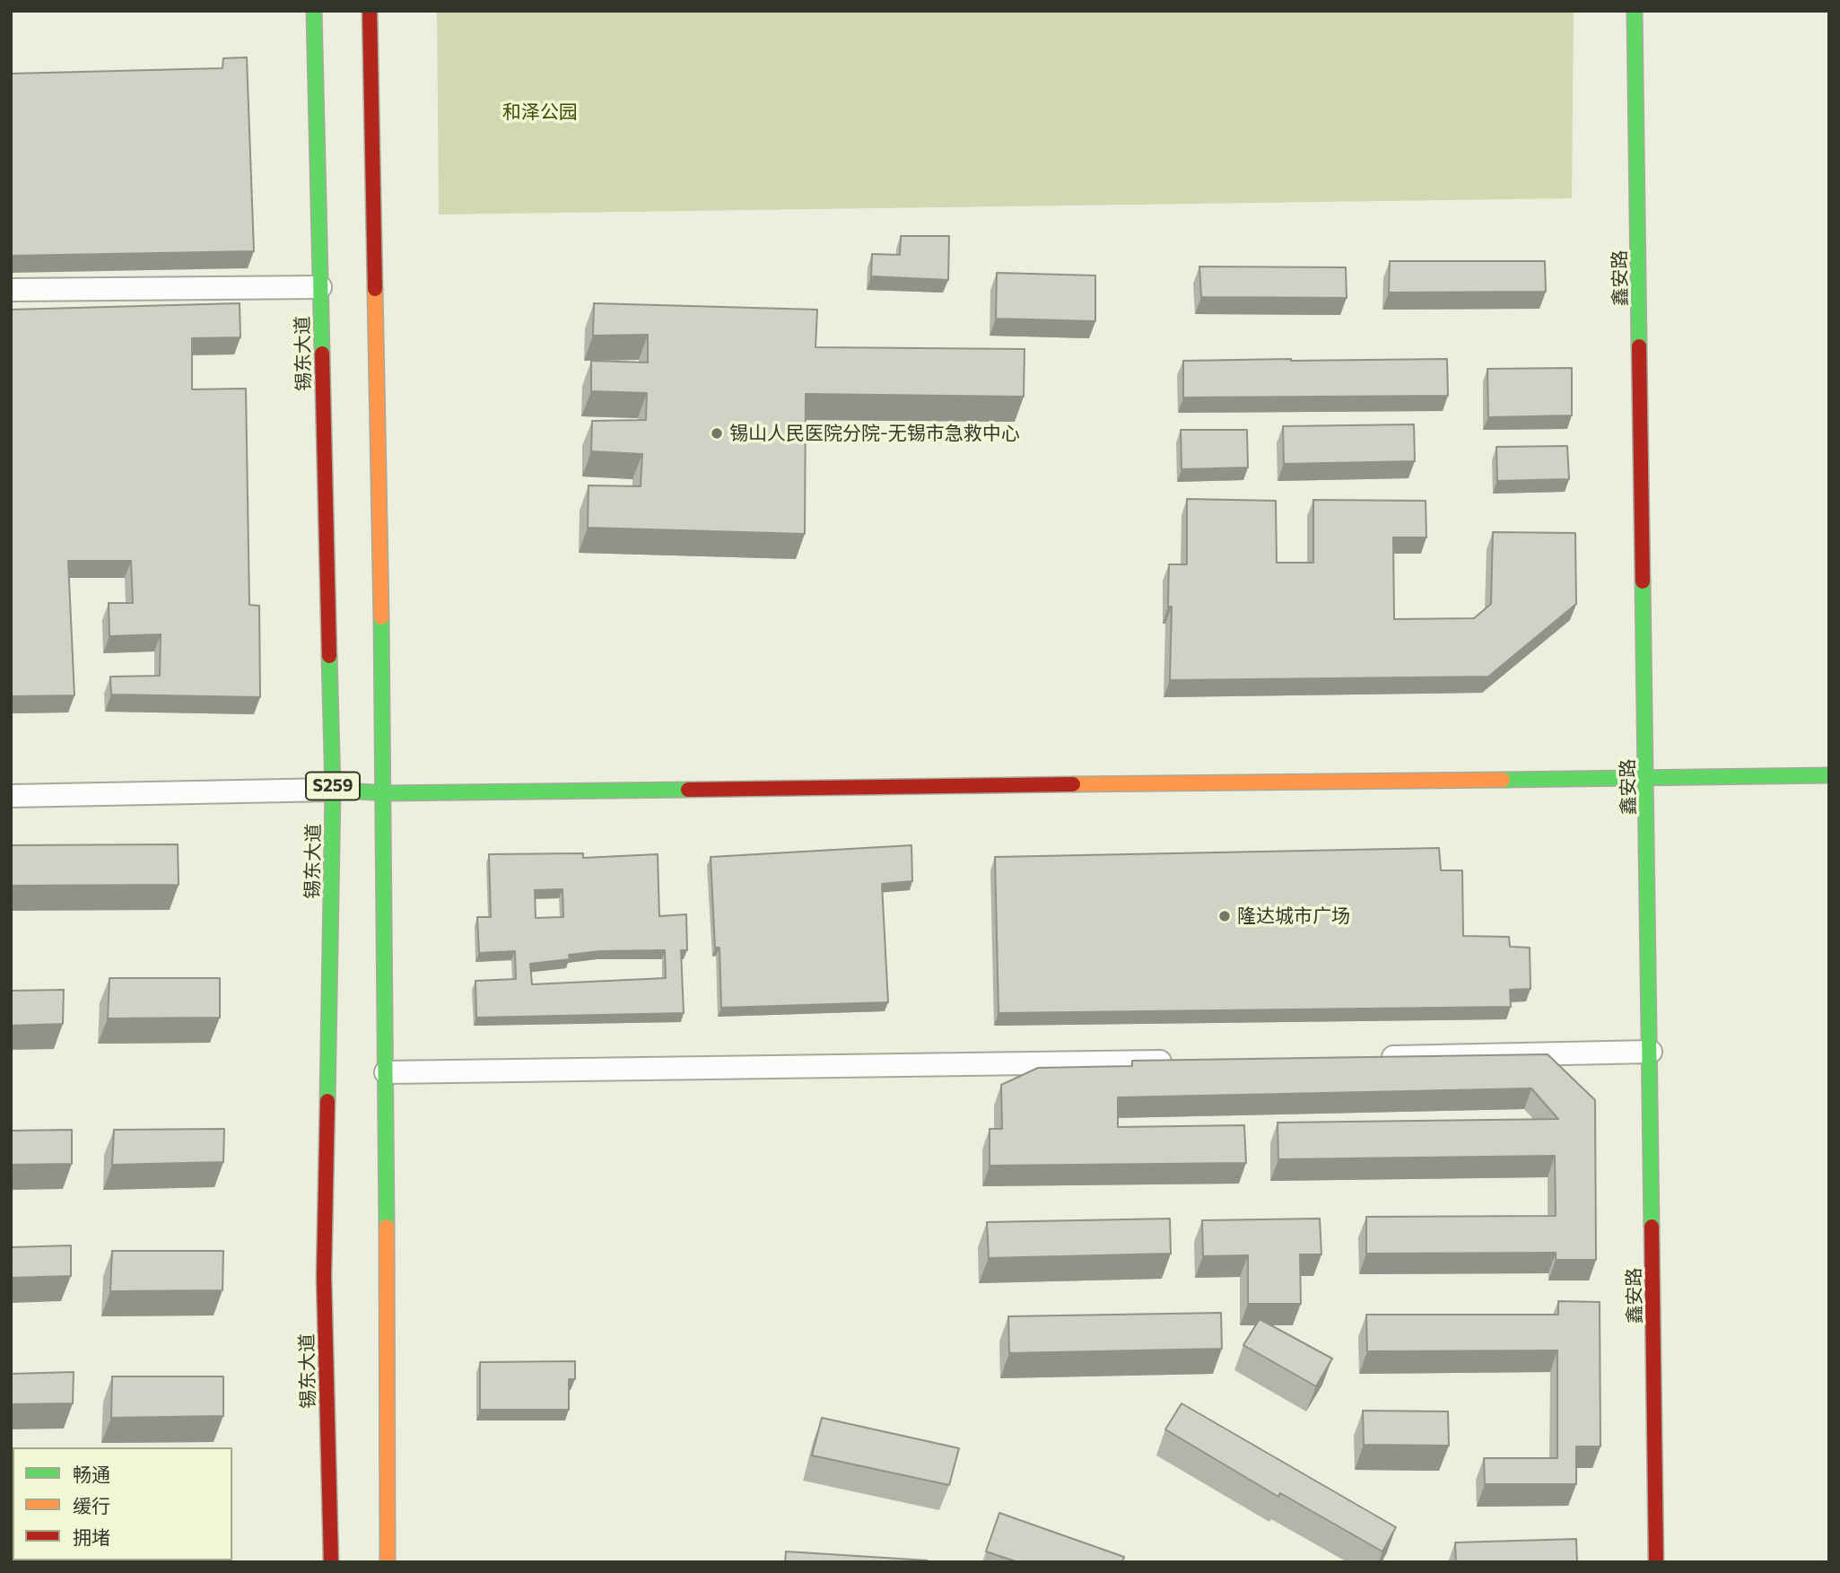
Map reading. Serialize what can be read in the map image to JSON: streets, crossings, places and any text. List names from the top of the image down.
{
  "streets": {
    "main road": ["鑫安路", "锡东大道", "S259"]
  },
  "parks": ["和泽公园"],
  "places": ["锡山人民医院分院-无锡市急救中心", "隆达城市广场"],
  "legend": ["畅通", "缓行", "拥堵"]
}
